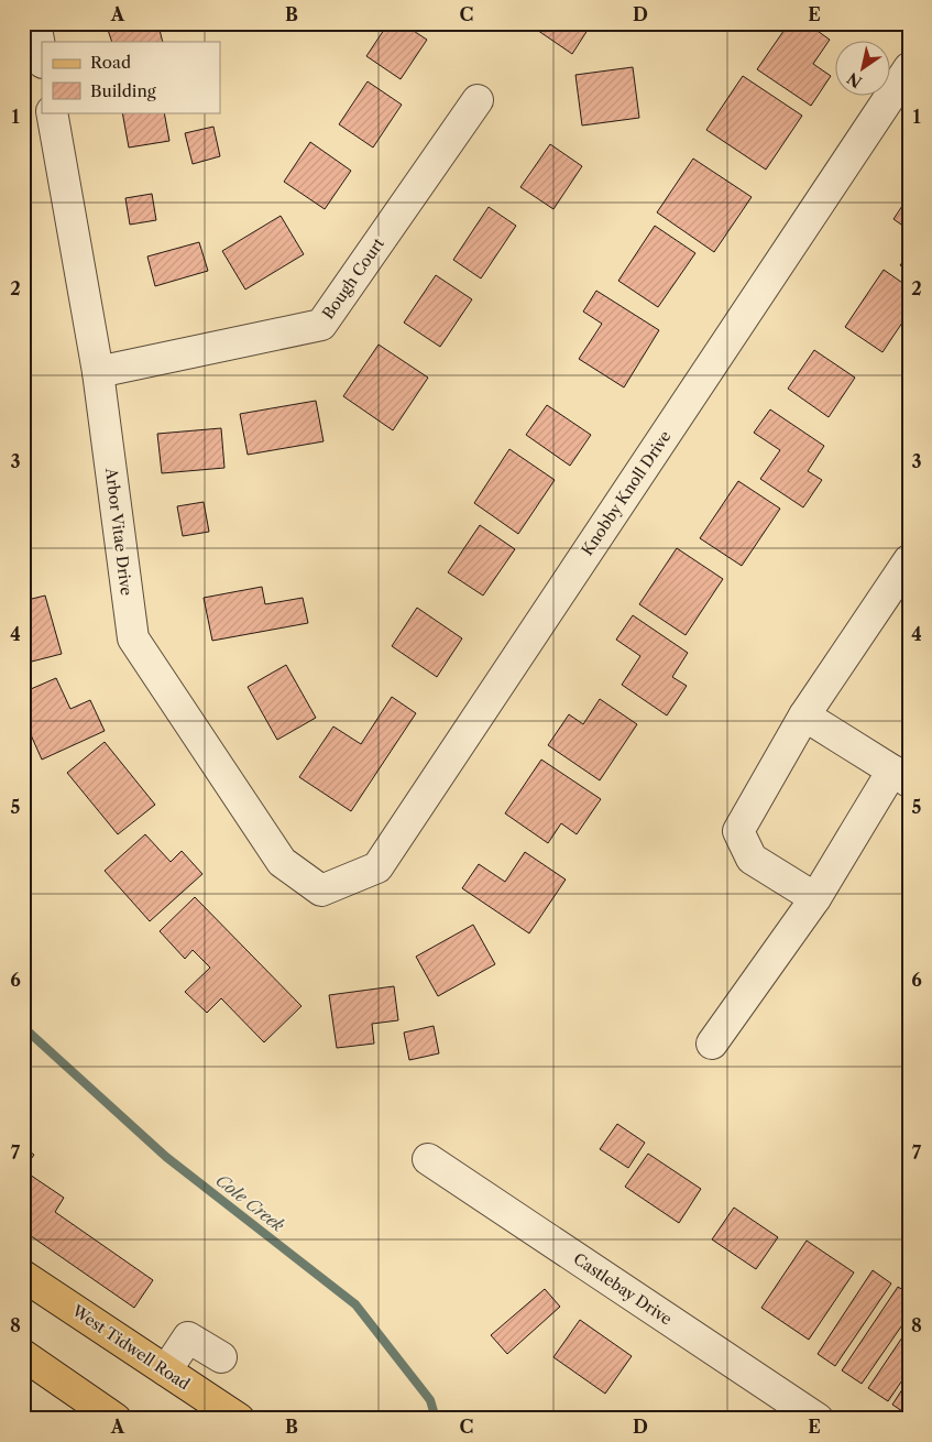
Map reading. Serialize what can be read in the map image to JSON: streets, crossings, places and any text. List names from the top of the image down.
{
  "streets": {
    "main road": ["West Tidwell Road"],
    "street": [
      "Bough Court",
      "Knobby Knoll Drive",
      "Arbor Vitae Drive",
      "Castlebay Drive"
    ]
  },
  "crossings": [
    ["Bough Court", "Arbor Vitae Drive"],
    ["Knobby Knoll Drive", "Arbor Vitae Drive"]
  ],
  "water": ["Cole Creek"],
  "legend": ["Road", "Building"],
  "north": "bottom left",
  "grid": {
    "columns": [
      "A",
      "B",
      "C",
      "D",
      "E"
    ],
    "rows": [
      "1",
      "2",
      "3",
      "4",
      "5",
      "6",
      "7",
      "8"
    ]
  }
}
